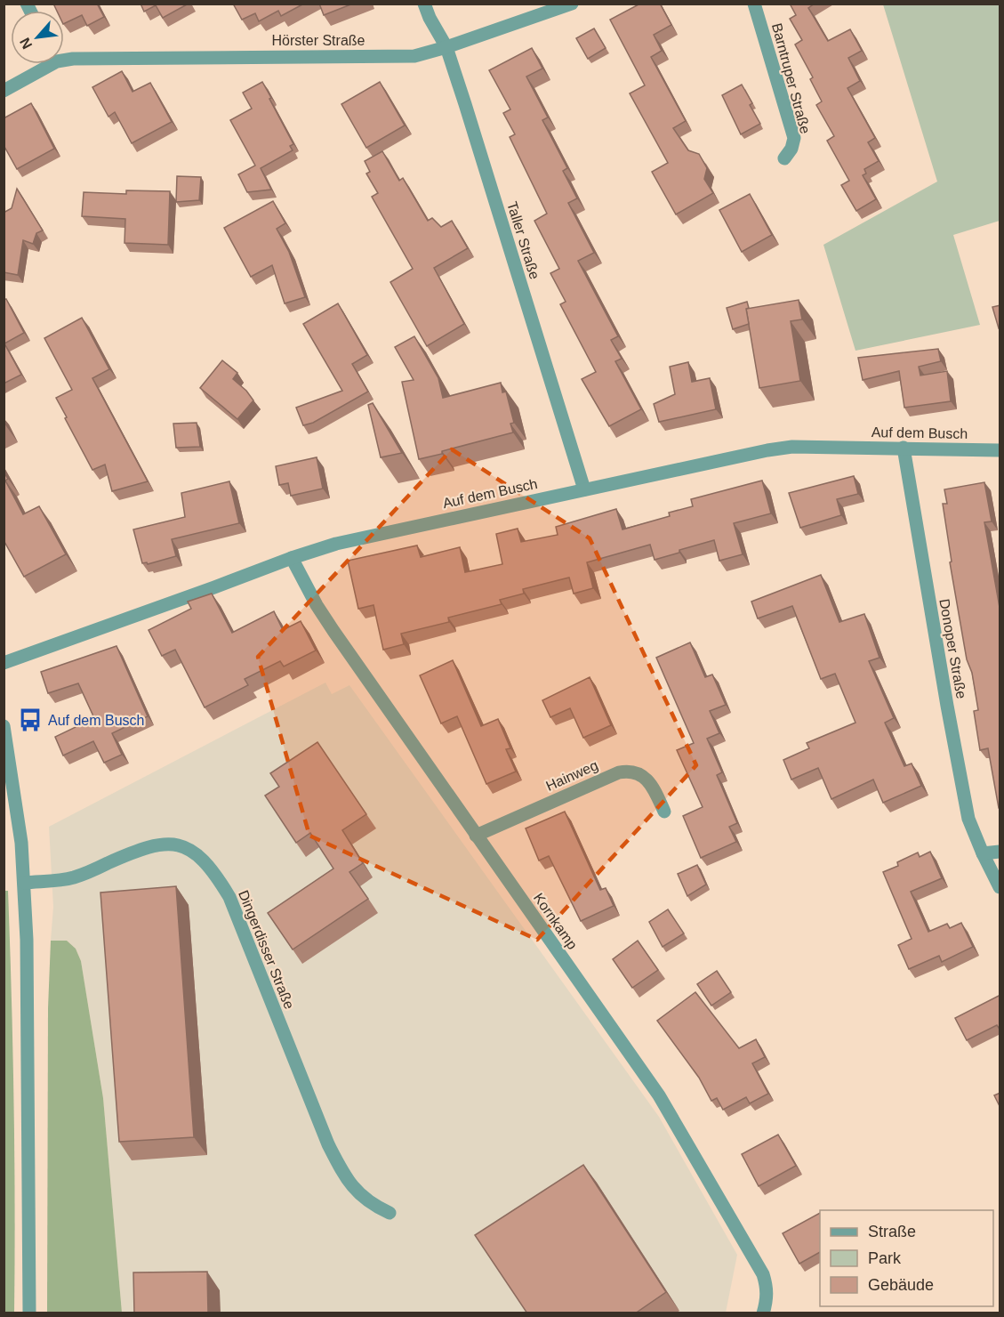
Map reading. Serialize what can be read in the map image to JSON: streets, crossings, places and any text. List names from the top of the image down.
{
  "streets": {
    "street": [
      "Hörster Straße",
      "Barntruper Straße",
      "Taller Straße",
      "Auf dem Busch",
      "Donoper Straße",
      "Hainweg",
      "Kornkamp",
      "Dingerdisser Straße"
    ]
  },
  "crossings": [
    ["Hörster Straße", "Taller Straße"],
    ["Taller Straße", "Auf dem Busch"],
    ["Auf dem Busch", "Donoper Straße"],
    ["Auf dem Busch", "Kornkamp"],
    ["Hainweg", "Kornkamp"]
  ],
  "places": {
    "bus stop": ["Auf dem Busch"]
  },
  "legend": ["Straße", "Park", "Gebäude"],
  "north": "bottom left"
}
